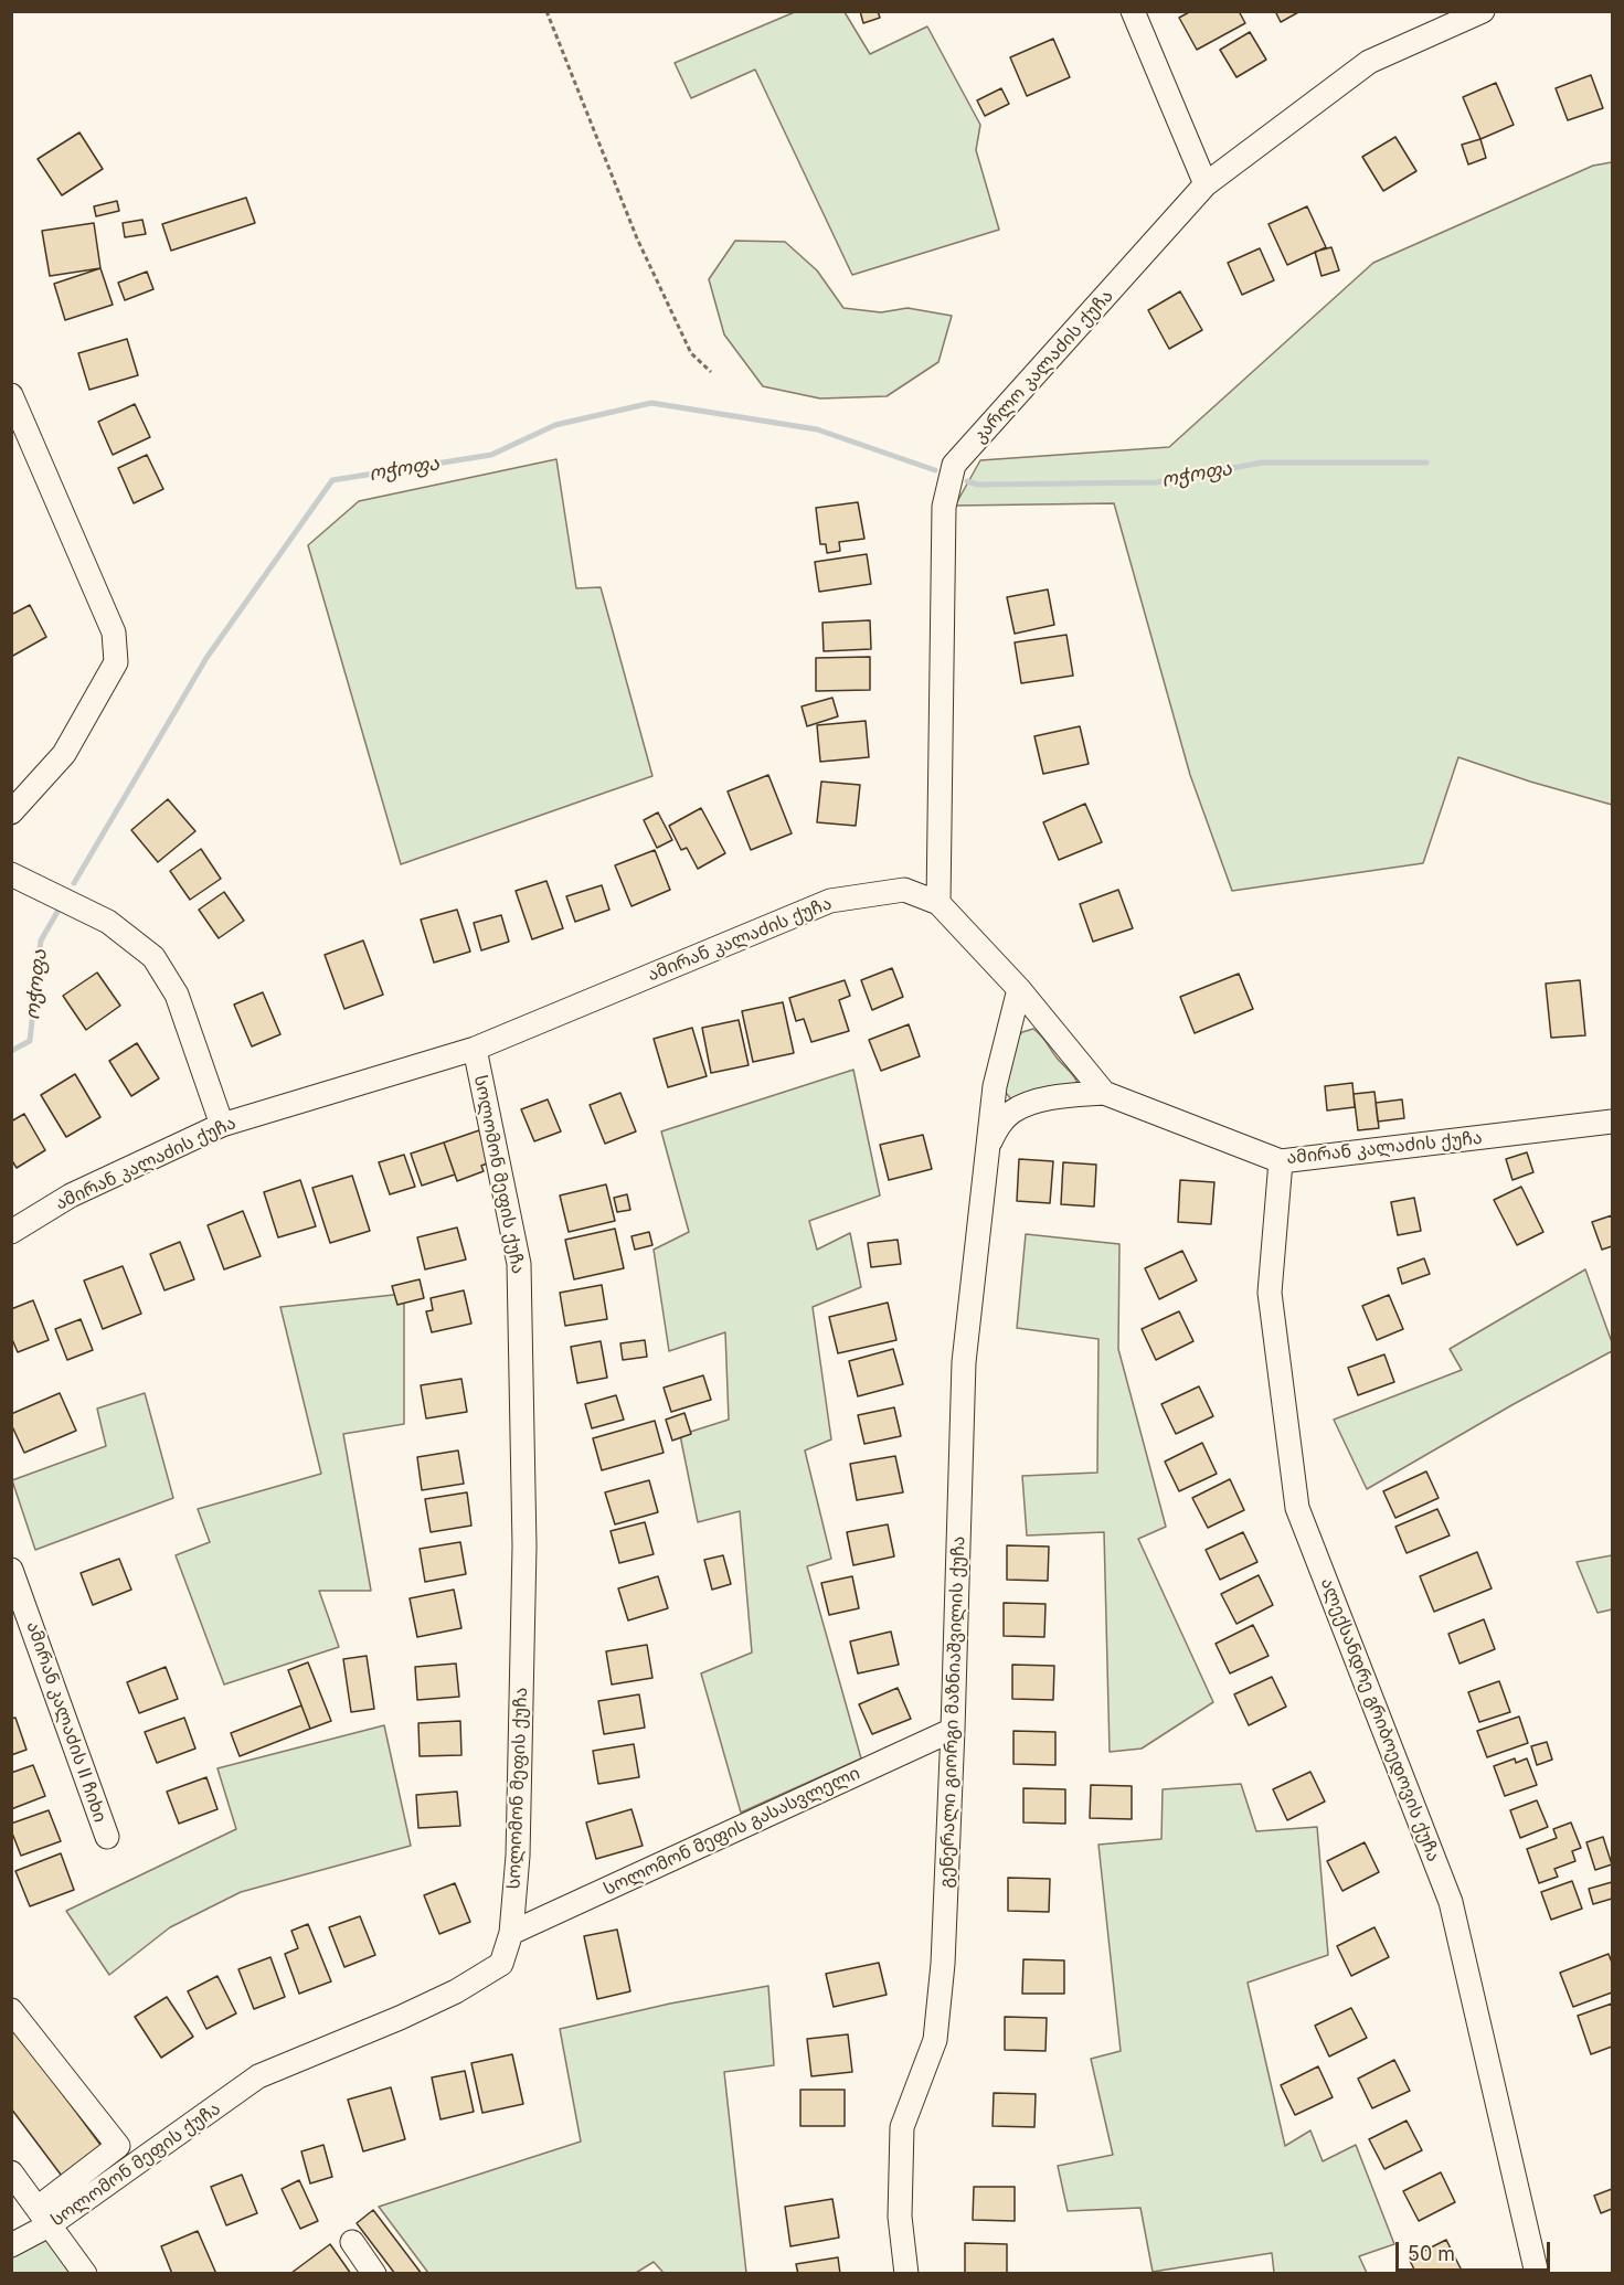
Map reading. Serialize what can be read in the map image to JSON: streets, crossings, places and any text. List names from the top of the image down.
{
  "streets": {
    "street": [
      "კარლო კალაძის ქუჩა",
      "ამირან კალაძის ქუჩა",
      "სოლომონ მეფის ქუჩა",
      "გენერალი გიორგი მაზნიაშვილის ქუჩა",
      "ალექსანდრე გრიბოედოვის ქუჩა",
      "ამირან კალაძის II ჩიხი",
      "სოლომონ მეფის გასასვლელი"
    ]
  },
  "crossings": [
    ["კარლო კალაძის ქუჩა", "ამირან კალაძის ქუჩა"],
    ["ამირან კალაძის ქუჩა", "სოლომონ მეფის ქუჩა"],
    ["ამირან კალაძის ქუჩა", "გენერალი გიორგი მაზნიაშვილის ქუჩა"],
    ["ამირან კალაძის ქუჩა", "ალექსანდრე გრიბოედოვის ქუჩა"],
    ["სოლომონ მეფის ქუჩა", "სოლომონ მეფის გასასვლელი"],
    ["გენერალი გიორგი მაზნიაშვილის ქუჩა", "სოლომონ მეფის გასასვლელი"]
  ],
  "water": ["ოჭოფა"],
  "scale_bar": "50 m"
}
